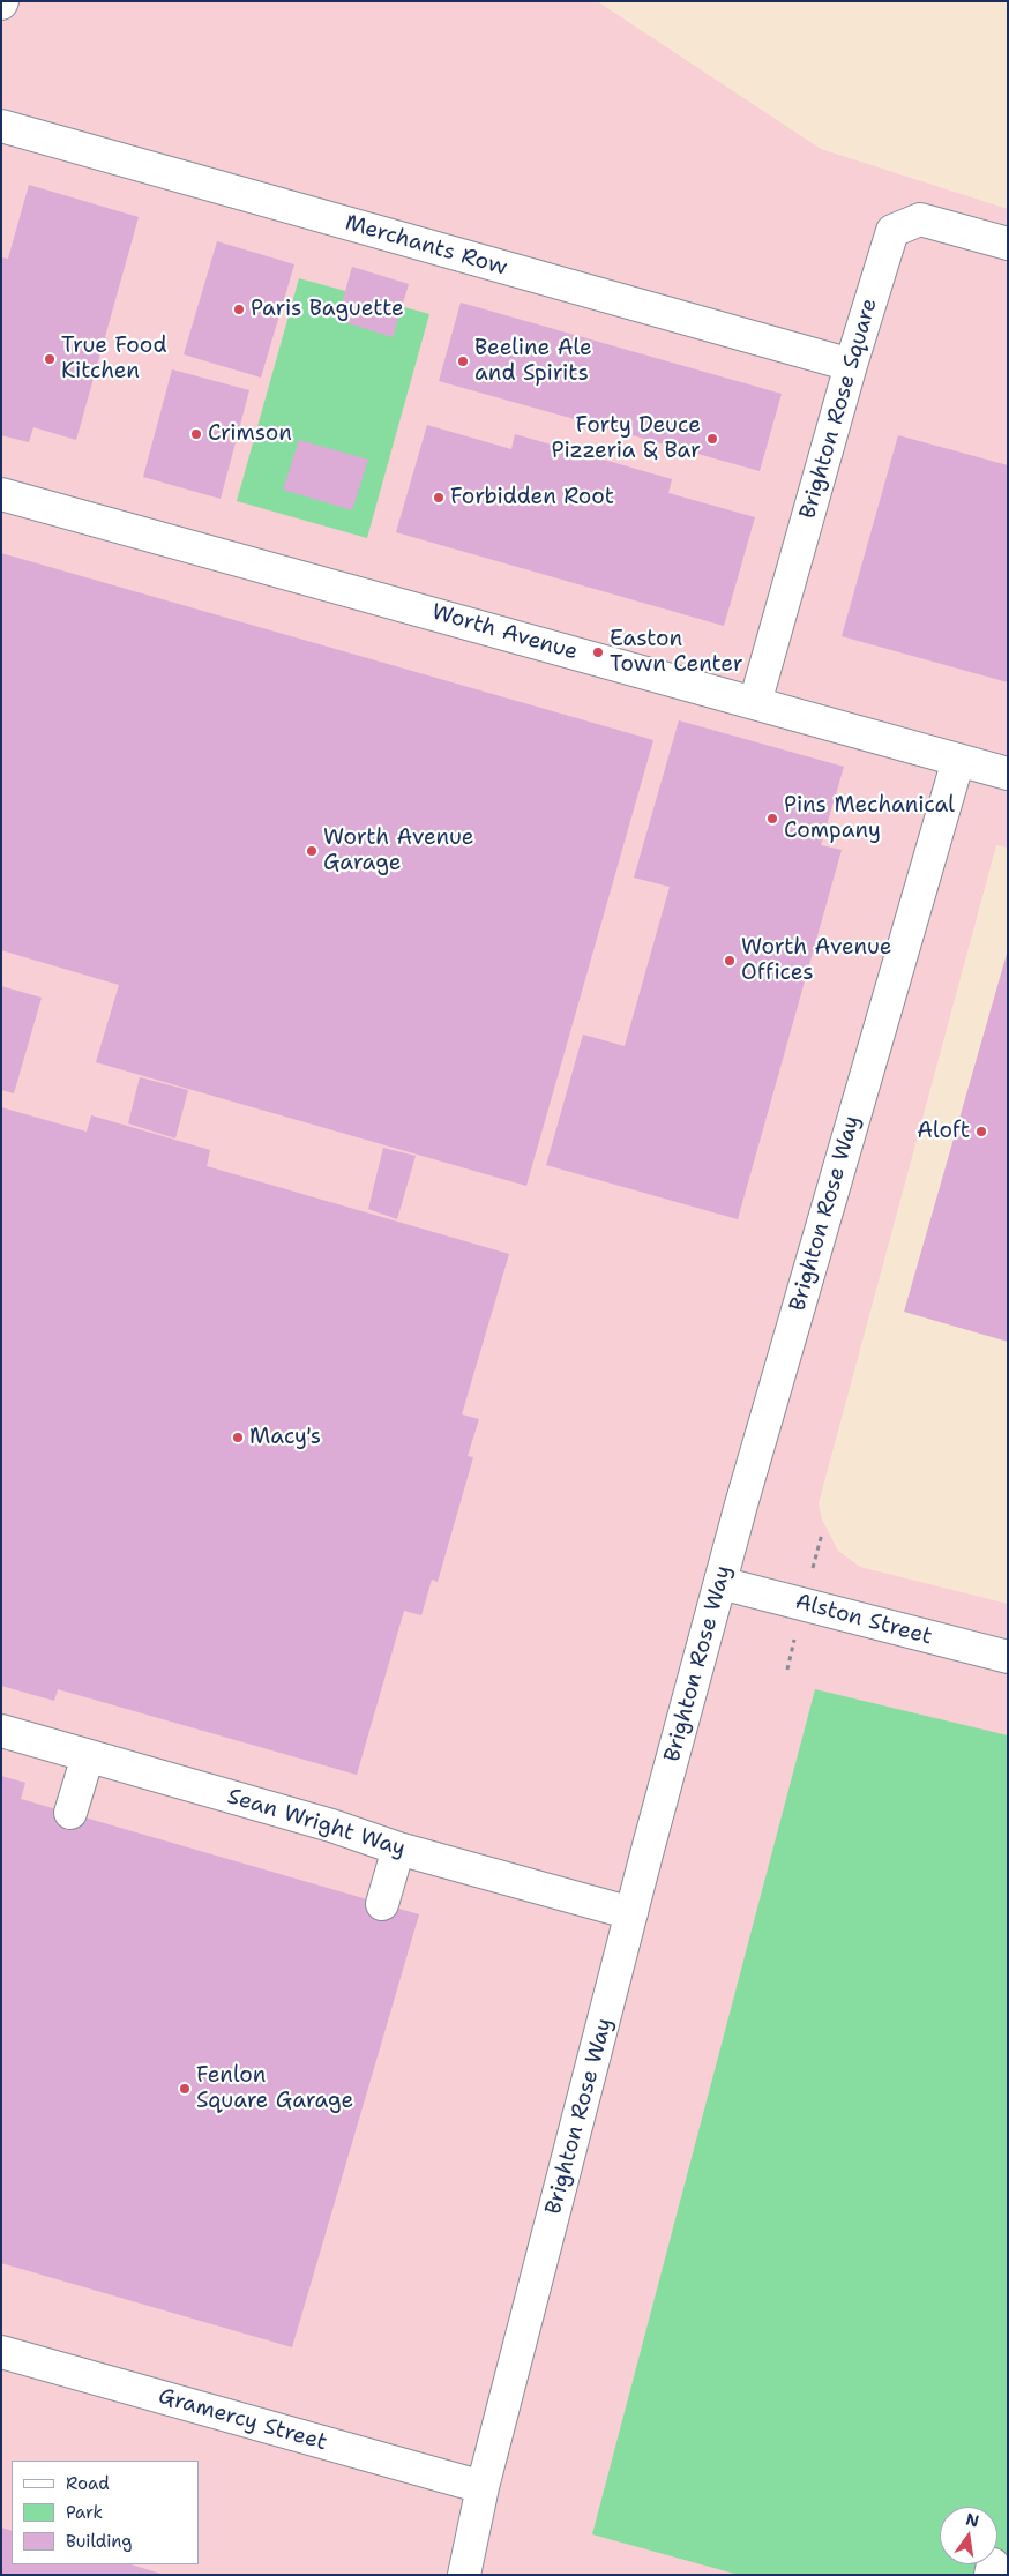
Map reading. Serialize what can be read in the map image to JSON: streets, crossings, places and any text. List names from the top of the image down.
{
  "streets": {
    "street": [
      "Merchants Row",
      "Brighton Rose Square",
      "Worth Avenue",
      "Brighton Rose Way",
      "Alston Street",
      "Sean Wright Way",
      "Gramercy Street"
    ]
  },
  "crossings": [
    ["Merchants Row", "Brighton Rose Square"],
    ["Brighton Rose Square", "Worth Avenue"],
    ["Worth Avenue", "Brighton Rose Way"],
    ["Brighton Rose Way", "Alston Street"],
    ["Brighton Rose Way", "Sean Wright Way"],
    ["Brighton Rose Way", "Gramercy Street"]
  ],
  "places": [
    "Paris Baguette",
    "True Food Kitchen",
    "Beeline Ale and Spirits",
    "Crimson",
    "Forty Deuce Pizzeria & Bar",
    "Forbidden Root",
    "Easton Town Center",
    "Pins Mechanical Company",
    "Worth Avenue Garage",
    "Worth Avenue Offices",
    "Aloft",
    "Macy's",
    "Fenlon Square Garage"
  ],
  "legend": ["Road", "Park", "Building"],
  "north": "top"
}
